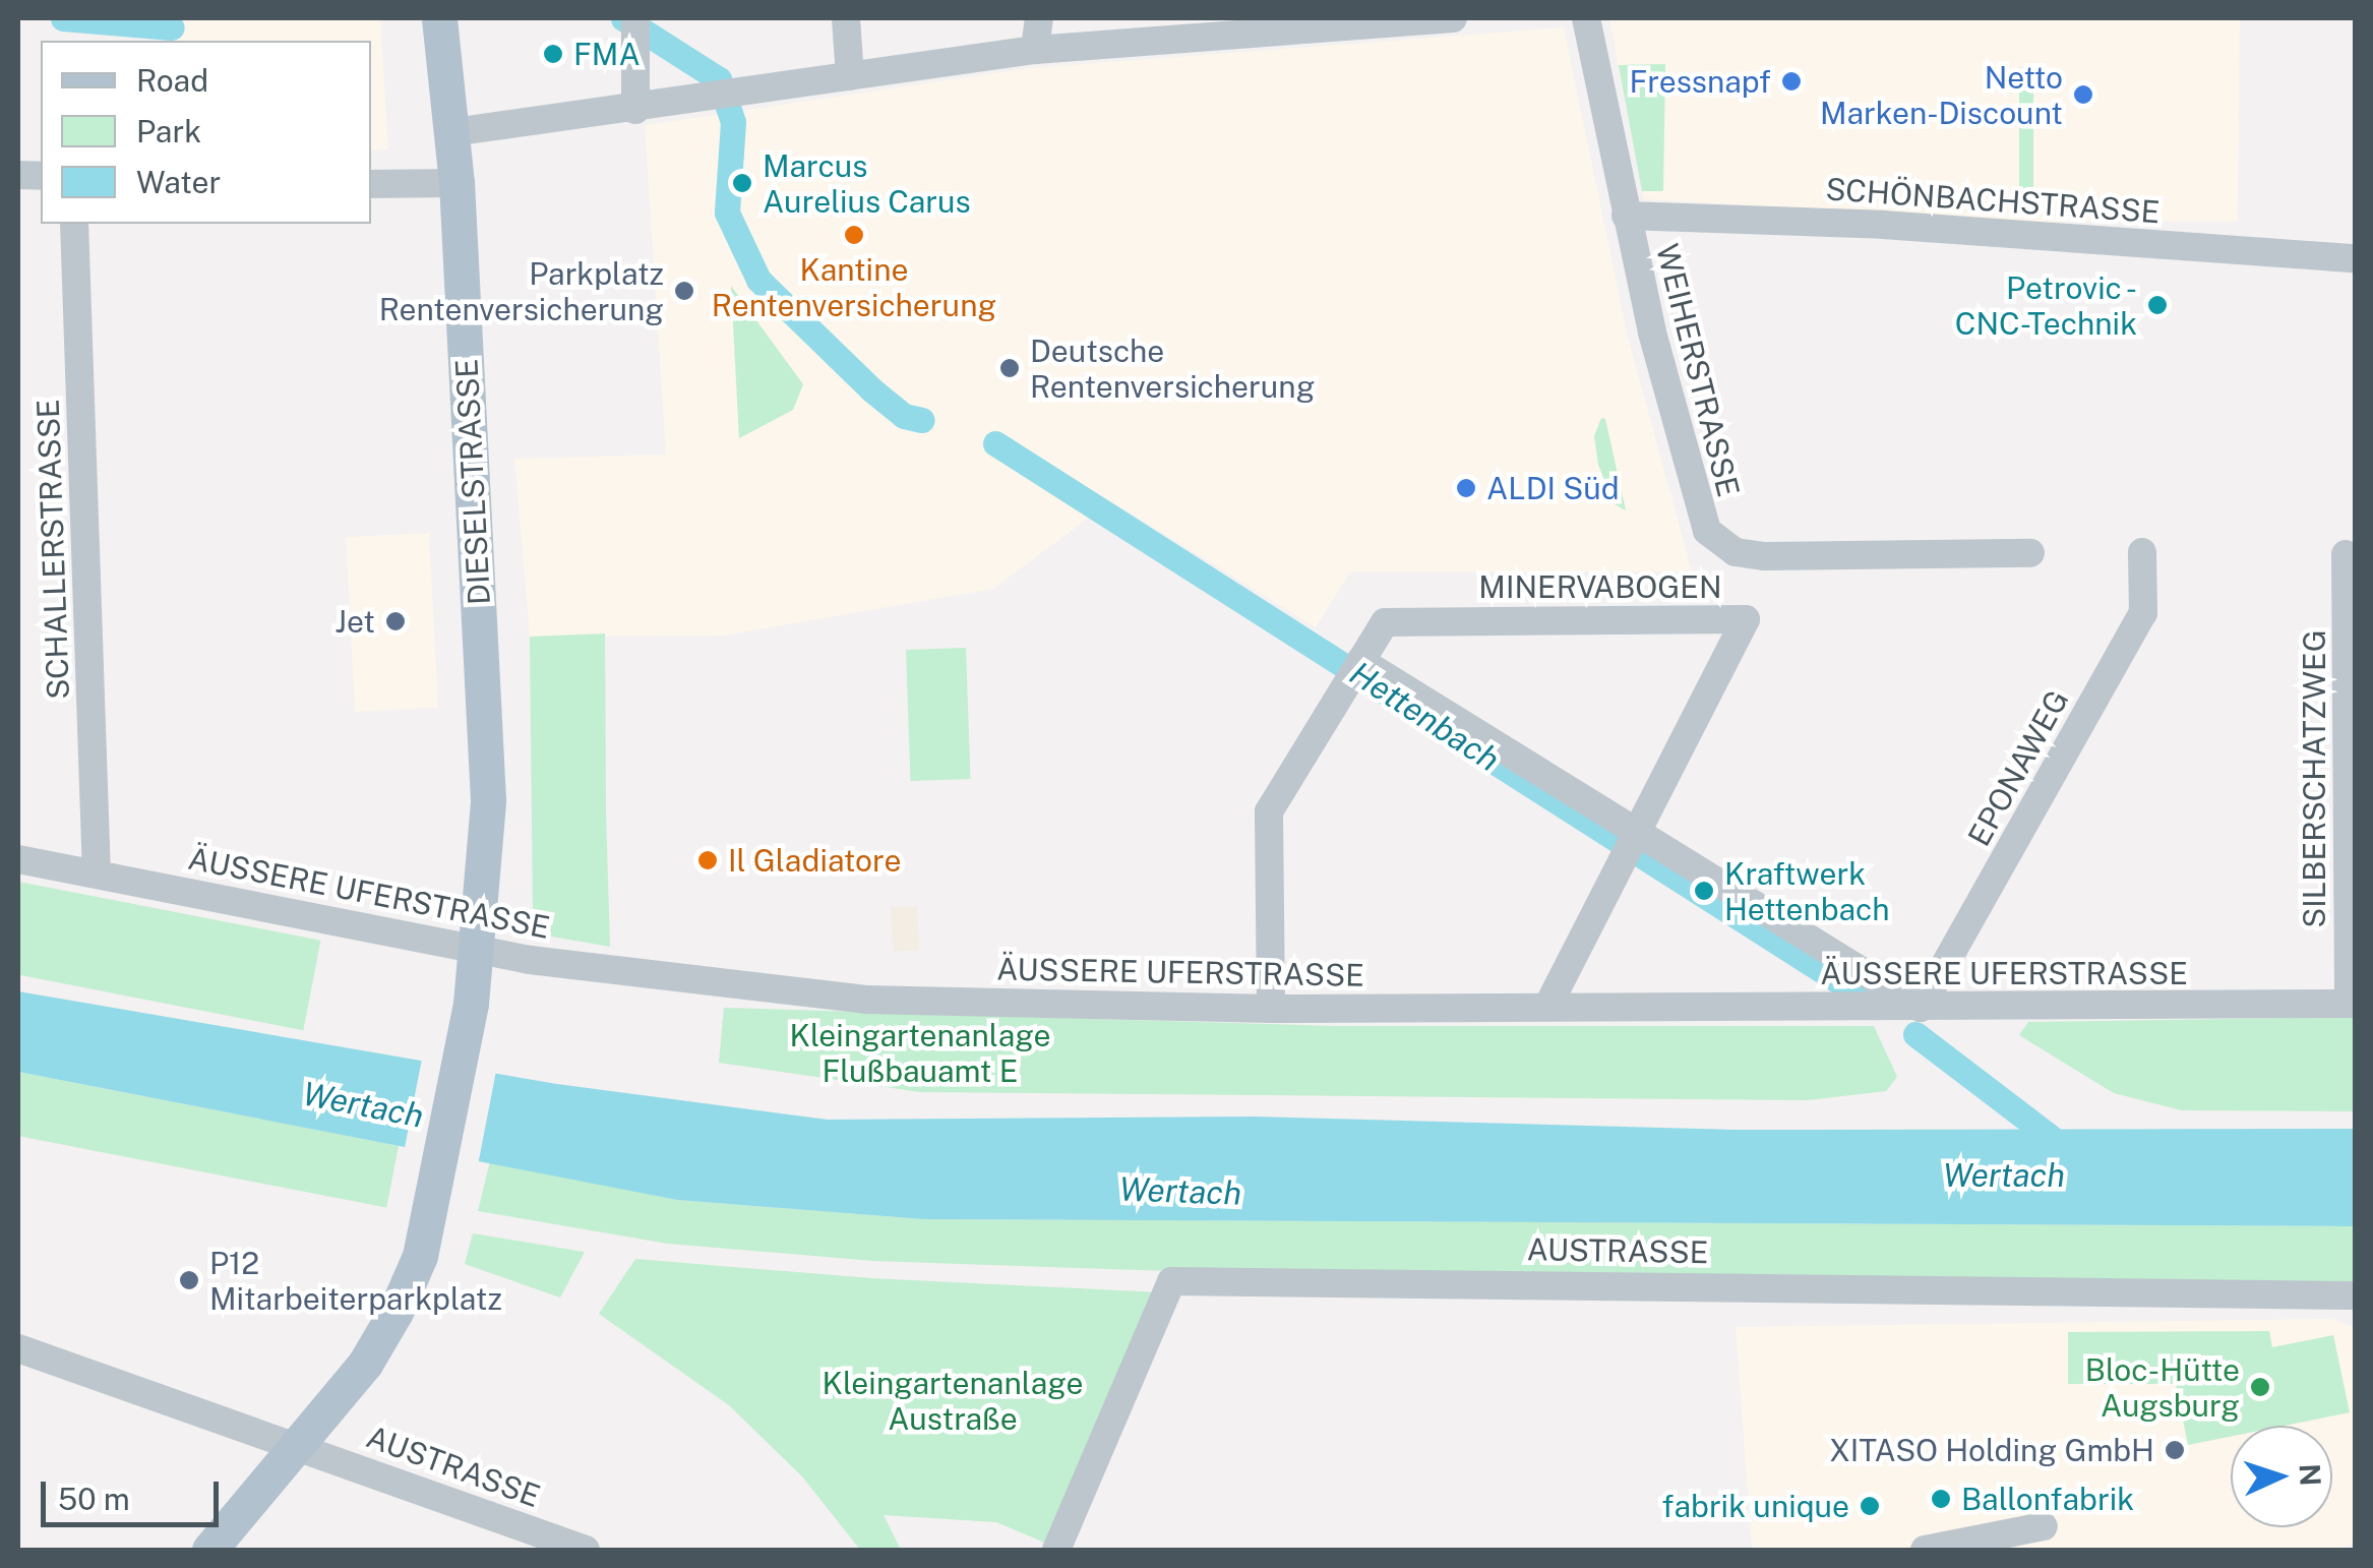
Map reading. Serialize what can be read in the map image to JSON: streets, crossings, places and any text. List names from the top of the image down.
{
  "streets": {
    "main road": ["DIESELSTRASSE"],
    "street": [
      "SCHÖNBACHSTRASSE",
      "WEIHERSTRASSE",
      "SCHALLERSTRASSE",
      "MINERVABOGEN",
      "EPONAWEG",
      "SILBERSCHATZWEG",
      "ÄUSSERE UFERSTRASSE",
      "AUSTRASSE"
    ]
  },
  "crossings": [
    ["SCHÖNBACHSTRASSE", "WEIHERSTRASSE"],
    ["DIESELSTRASSE", "ÄUSSERE UFERSTRASSE"],
    ["DIESELSTRASSE", "AUSTRASSE"],
    ["SCHALLERSTRASSE", "ÄUSSERE UFERSTRASSE"],
    ["EPONAWEG", "ÄUSSERE UFERSTRASSE"],
    ["SILBERSCHATZWEG", "ÄUSSERE UFERSTRASSE"]
  ],
  "water": ["Hettenbach", "Wertach"],
  "parks": ["Kleingartenanlage Flußbauamt E", "Kleingartenanlage Austraße"],
  "places": [
    "FMA",
    "Fressnapf",
    "Netto Marken-Discount",
    "Marcus Aurelius Carus",
    "Kantine Rentenversicherung",
    "Parkplatz Rentenversicherung",
    "Petrovic - CNC-Technik",
    "Deutsche Rentenversicherung",
    "ALDI Süd",
    "Jet",
    "Il Gladiatore",
    "Kraftwerk Hettenbach",
    "P12 Mitarbeiterparkplatz",
    "Bloc-Hütte Augsburg",
    "XITASO Holding GmbH",
    "Ballonfabrik",
    "fabrik unique"
  ],
  "legend": ["Road", "Park", "Water"],
  "scale_bar": "50 m",
  "north": "right"
}
